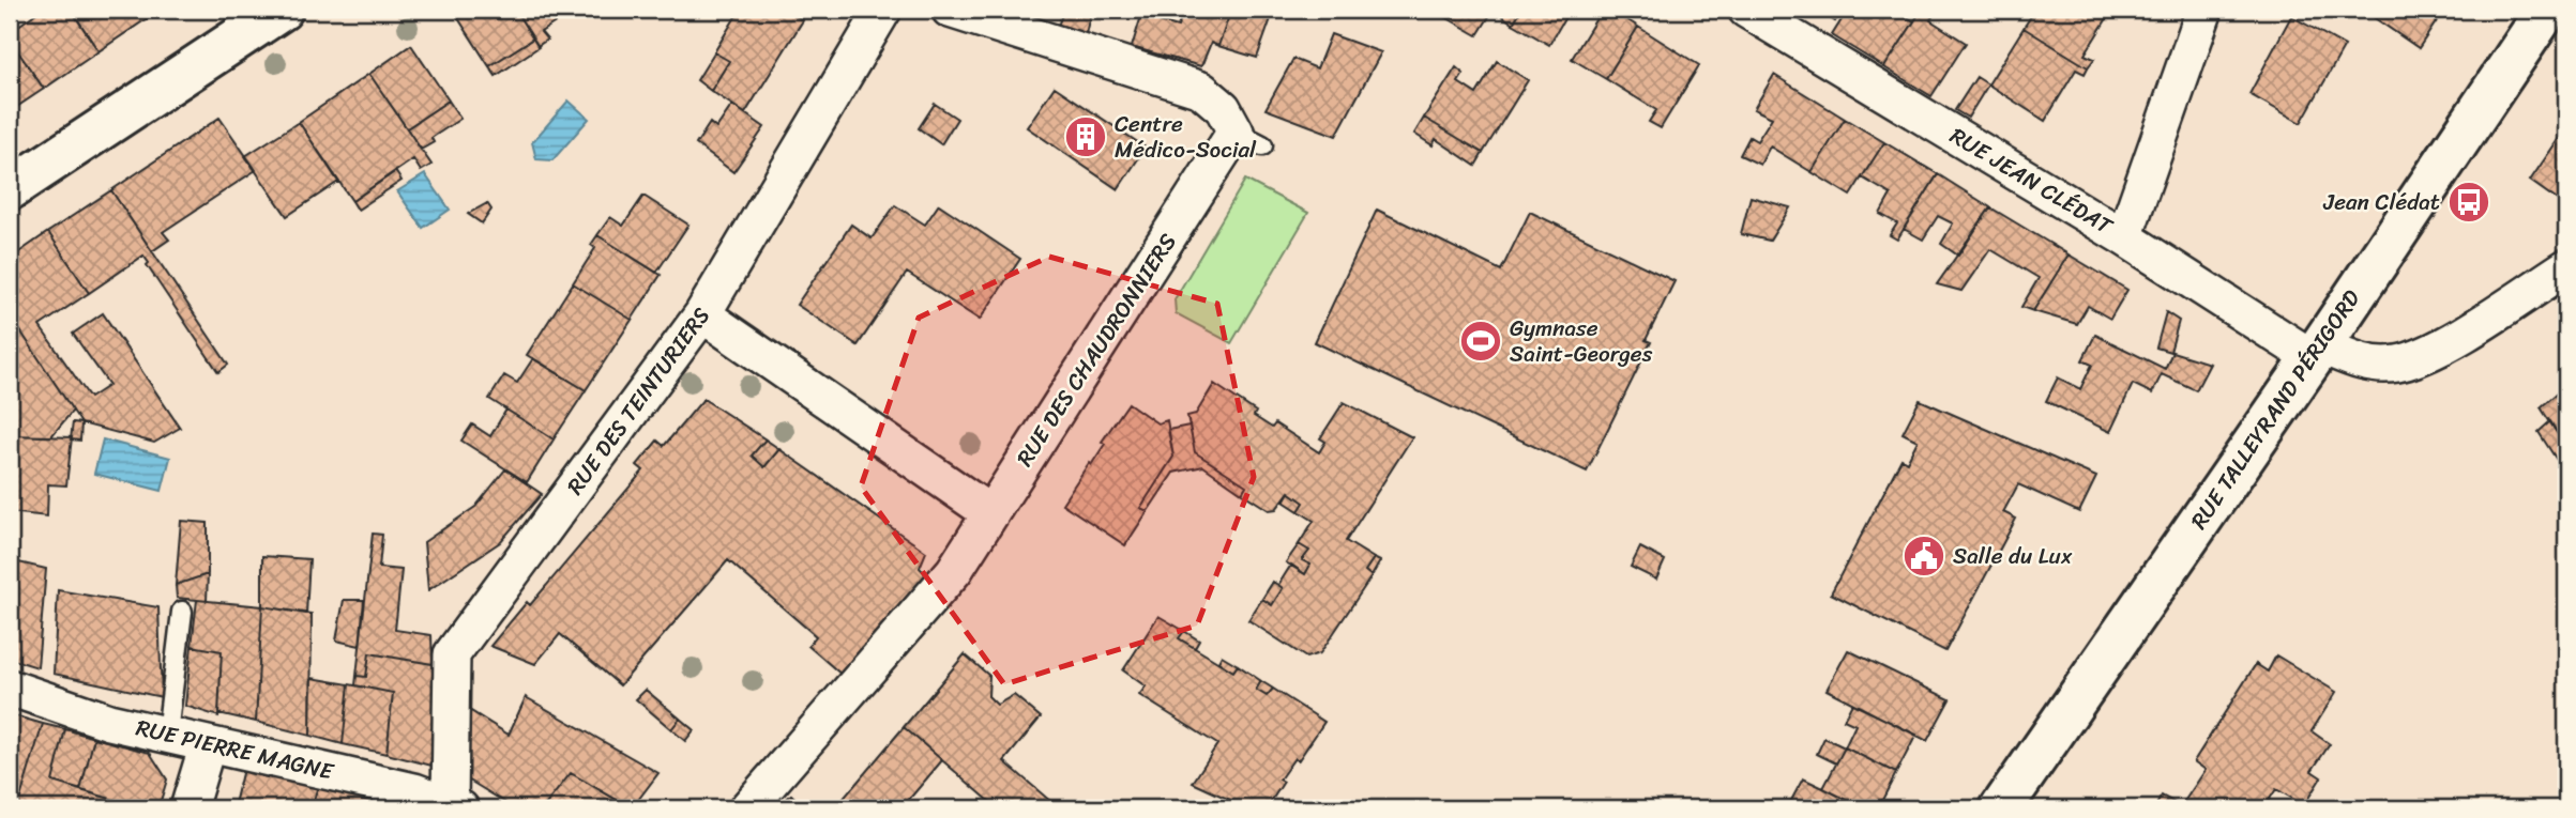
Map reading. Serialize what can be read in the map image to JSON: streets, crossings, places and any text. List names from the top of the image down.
{
  "streets": {
    "street": [
      "RUE JEAN CLÉDAT",
      "RUE DES CHAUDRONNIERS",
      "RUE DES TEINTURIERS",
      "RUE TALLEYRAND PÉRIGORD",
      "RUE PIERRE MAGNE"
    ]
  },
  "crossings": [
    ["RUE JEAN CLÉDAT", "RUE TALLEYRAND PÉRIGORD"],
    ["RUE DES TEINTURIERS", "RUE PIERRE MAGNE"]
  ],
  "places": {
    "building": ["Centre Médico-Social"],
    "bus stop": ["Jean Clédat"],
    "sports": ["Gymnase Saint-Georges"],
    "public building": ["Salle du Lux"]
  }
}
